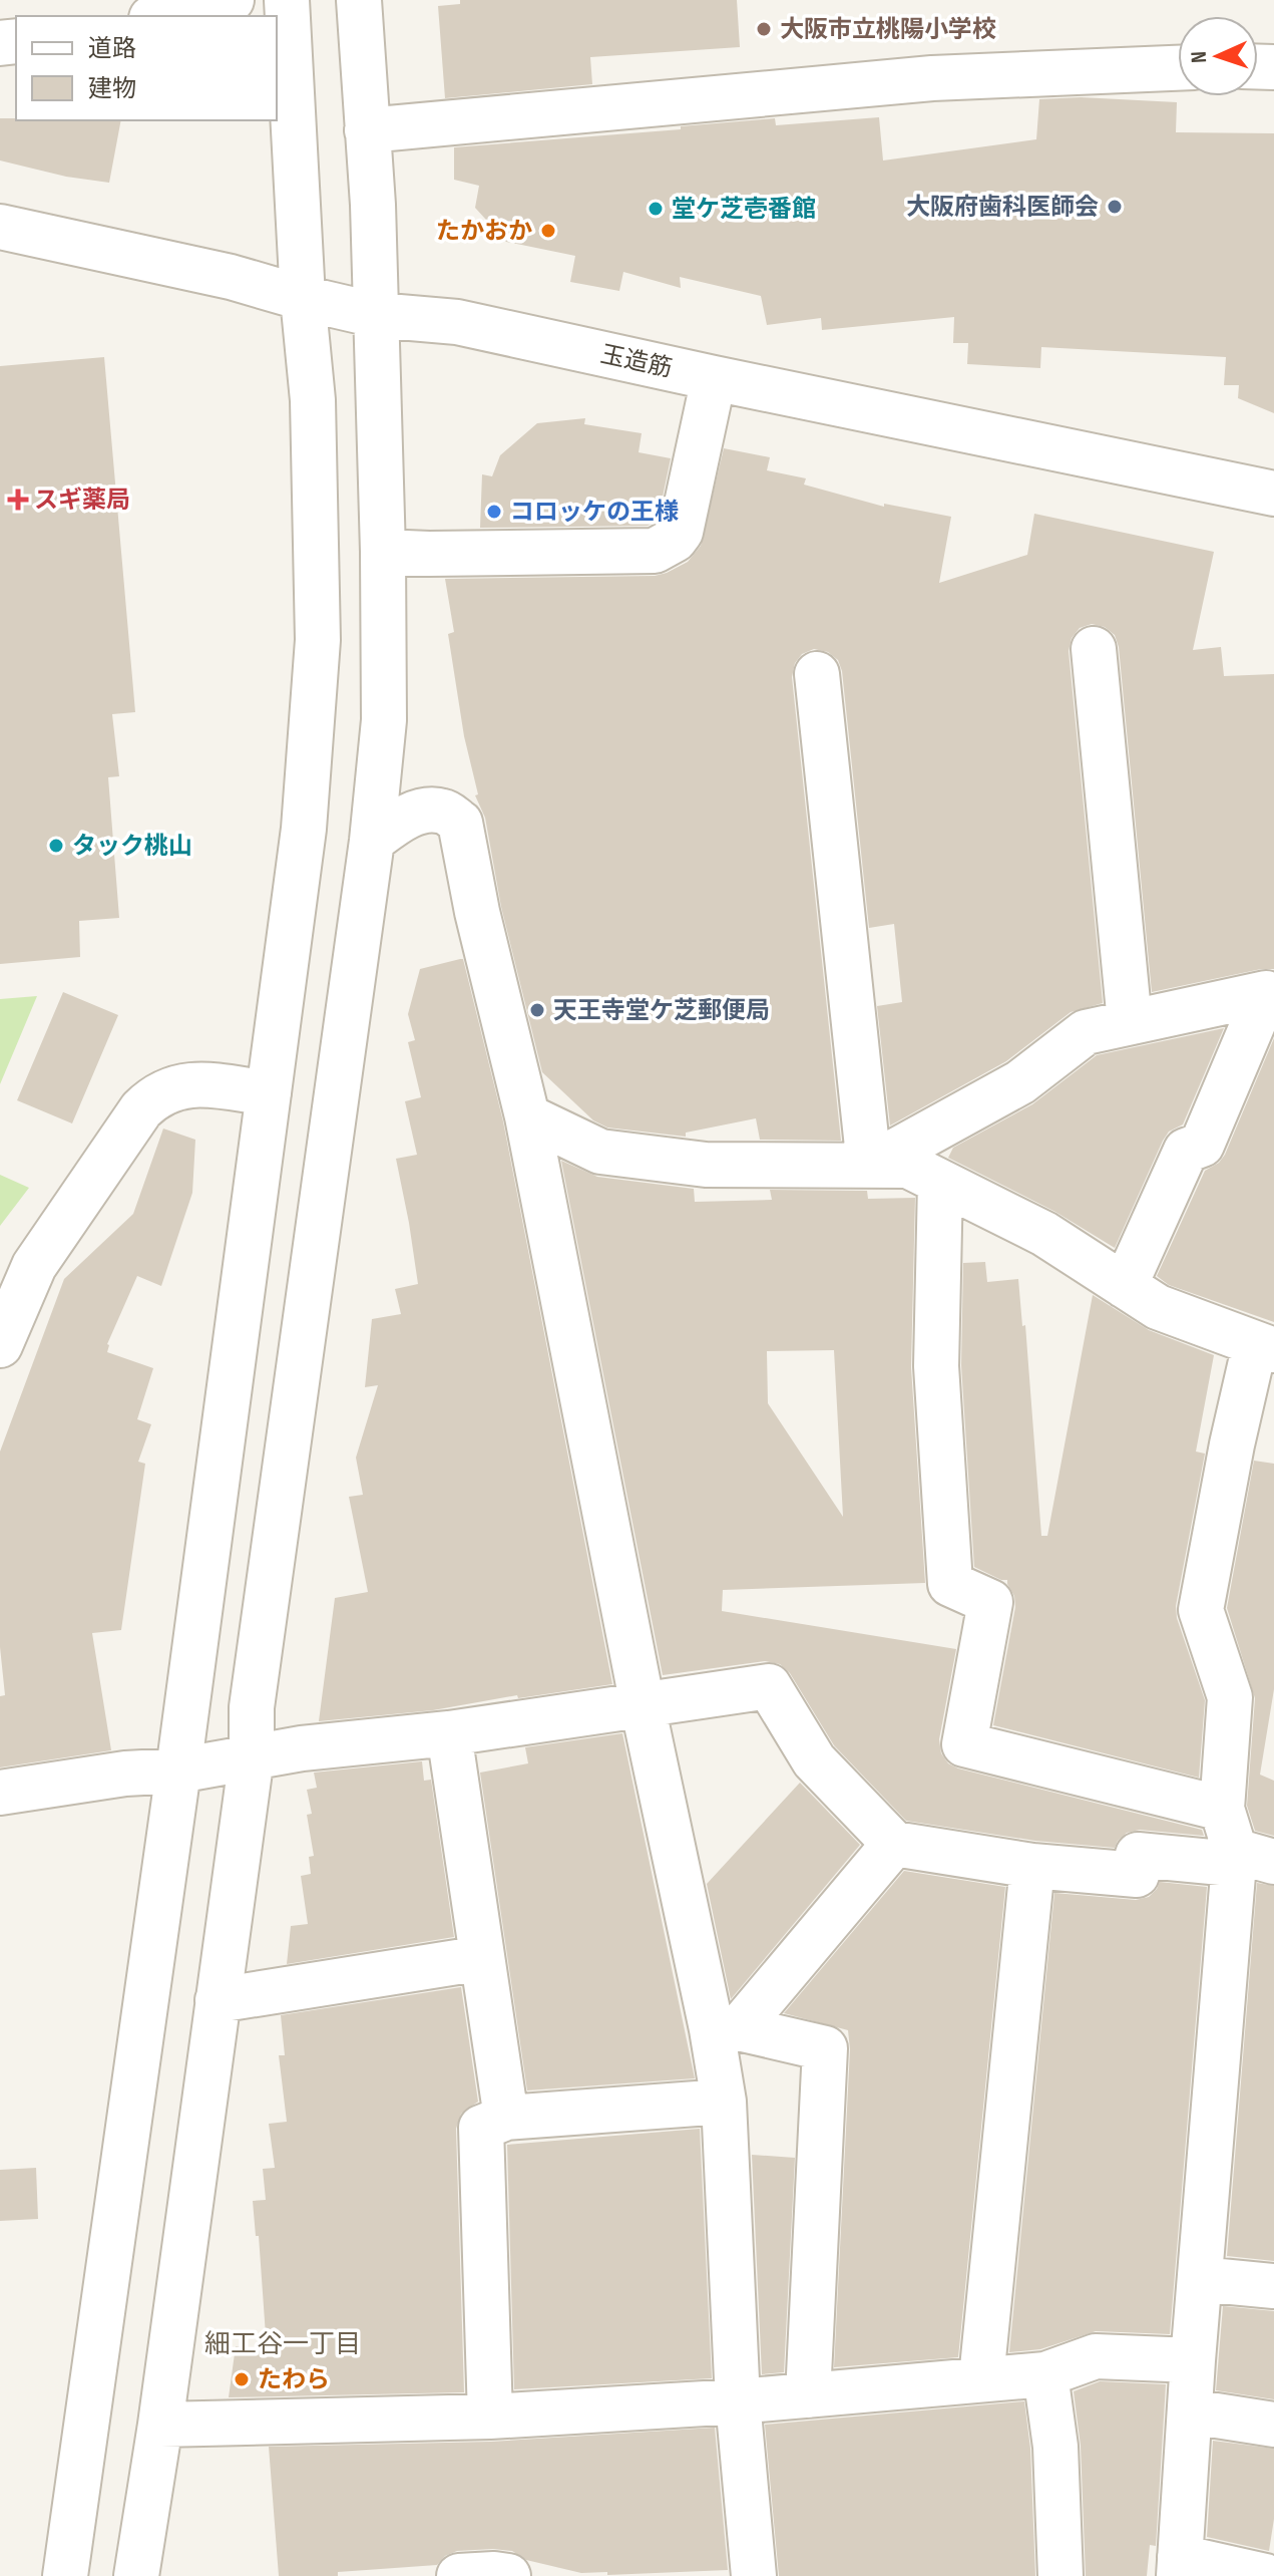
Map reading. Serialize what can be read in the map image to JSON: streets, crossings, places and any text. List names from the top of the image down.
{
  "streets": {
    "street": ["玉造筋"]
  },
  "districts": ["細工谷一丁目"],
  "places": {
    "other": [
      "大阪市立桃陽小学校",
      "大阪府歯科医師会",
      "堂ケ芝壱番館",
      "たかおか",
      "コロッケの王様",
      "タック桃山",
      "天王寺堂ケ芝郵便局",
      "たわら"
    ],
    "health": ["スギ薬局"]
  },
  "legend": ["道路", "建物"],
  "north": "left"
}
